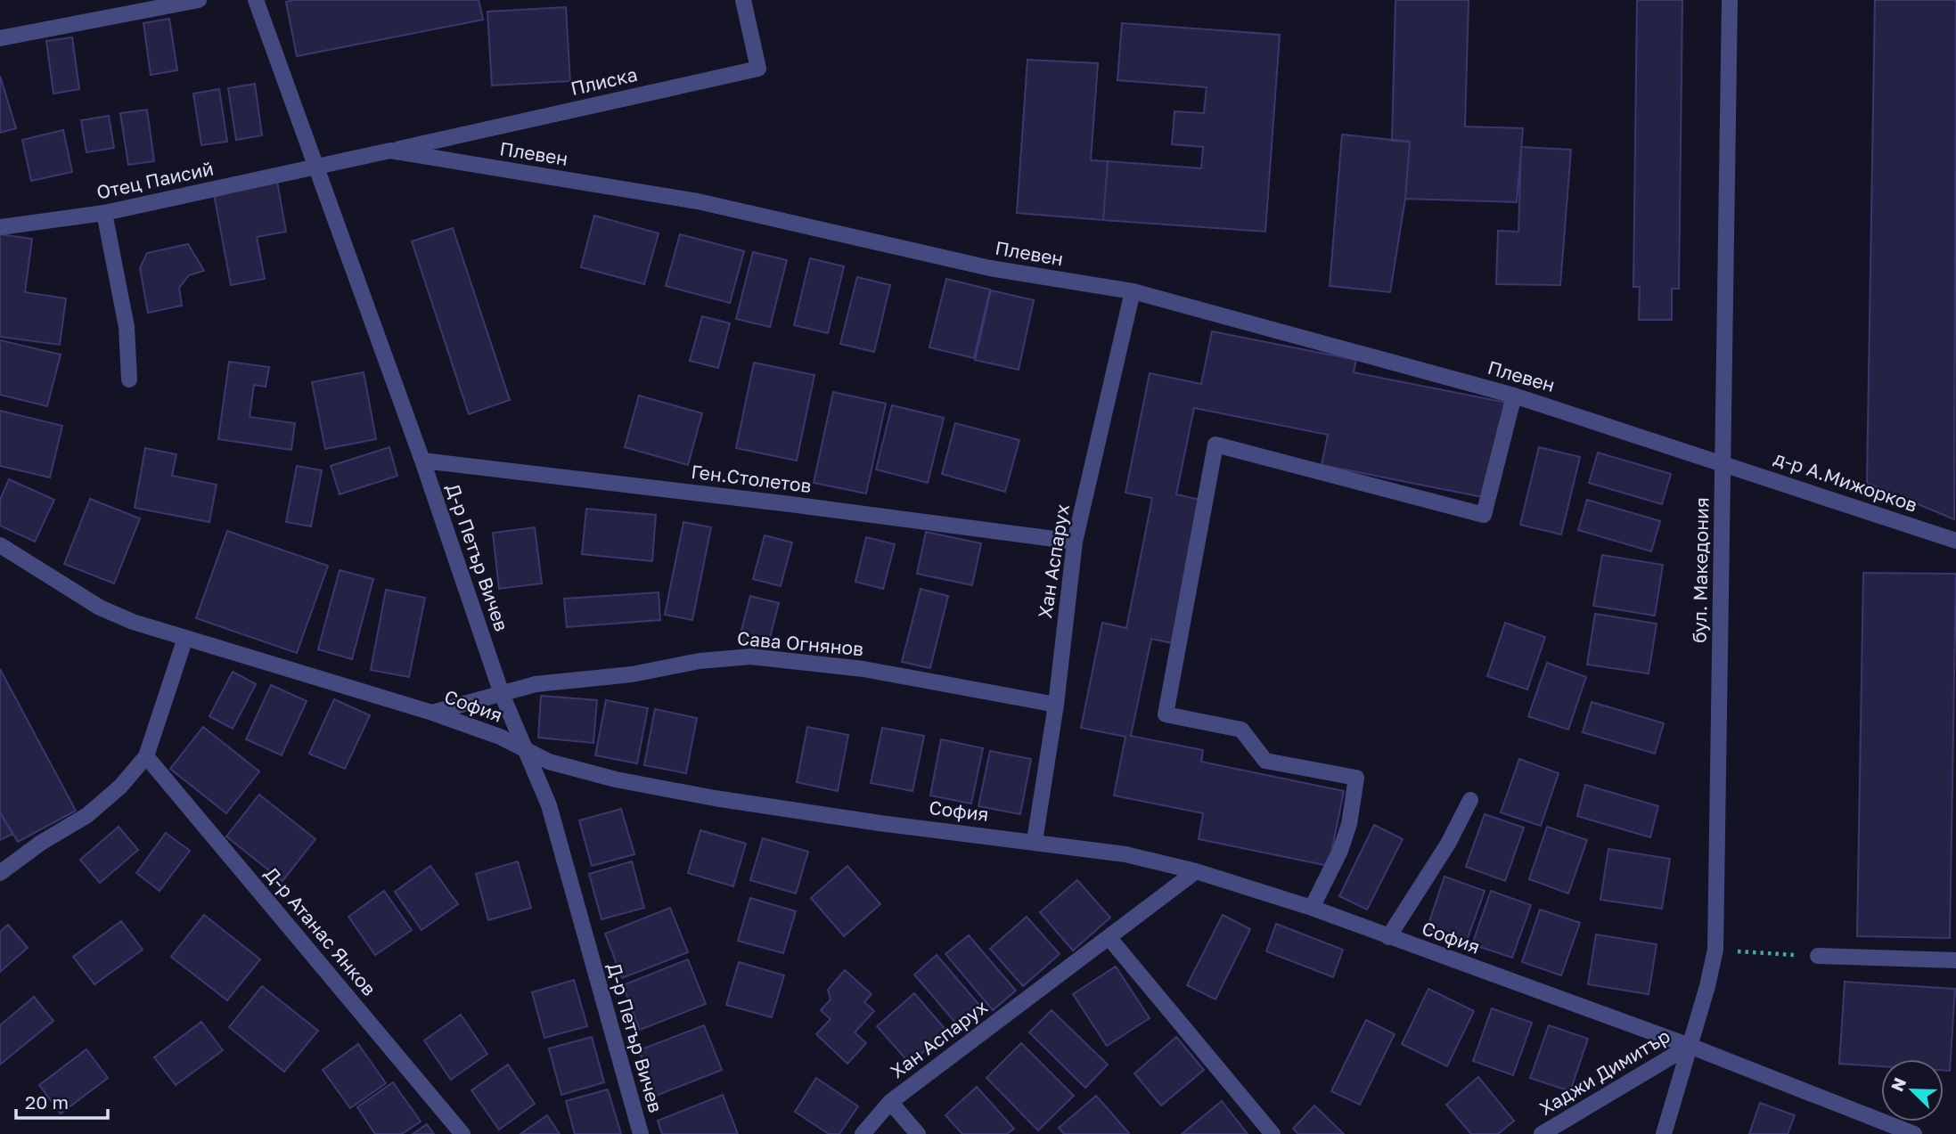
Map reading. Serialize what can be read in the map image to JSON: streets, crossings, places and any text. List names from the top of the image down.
{
  "streets": {
    "street": [
      "Плиска",
      "Плевен",
      "Отец Паисий",
      "Ген.Столетов",
      "д-р А.Мижорков",
      "Д-р Петър Вичев",
      "Хан Аспарух",
      "бул. Македония",
      "Сава Огнянов",
      "София",
      "Д-р Атанас Янков",
      "Хаджи Димитър"
    ]
  },
  "crossings": [
    ["Плиска", "Плевен"],
    ["Плевен", "Отец Паисий"],
    ["Плевен", "д-р А.Мижорков"],
    ["Плевен", "Д-р Петър Вичев"],
    ["Плевен", "Хан Аспарух"],
    ["Плевен", "бул. Македония"],
    ["Отец Паисий", "Д-р Петър Вичев"],
    ["Ген.Столетов", "Д-р Петър Вичев"],
    ["Ген.Столетов", "Хан Аспарух"],
    ["д-р А.Мижорков", "бул. Македония"],
    ["Д-р Петър Вичев", "Сава Огнянов"],
    ["Д-р Петър Вичев", "София"],
    ["Хан Аспарух", "Сава Огнянов"],
    ["Хан Аспарух", "София"],
    ["бул. Македония", "София"],
    ["бул. Македония", "Хаджи Димитър"],
    ["Сава Огнянов", "София"],
    ["София", "Хаджи Димитър"]
  ],
  "scale_bar": "20 m",
  "north": "top left"
}
